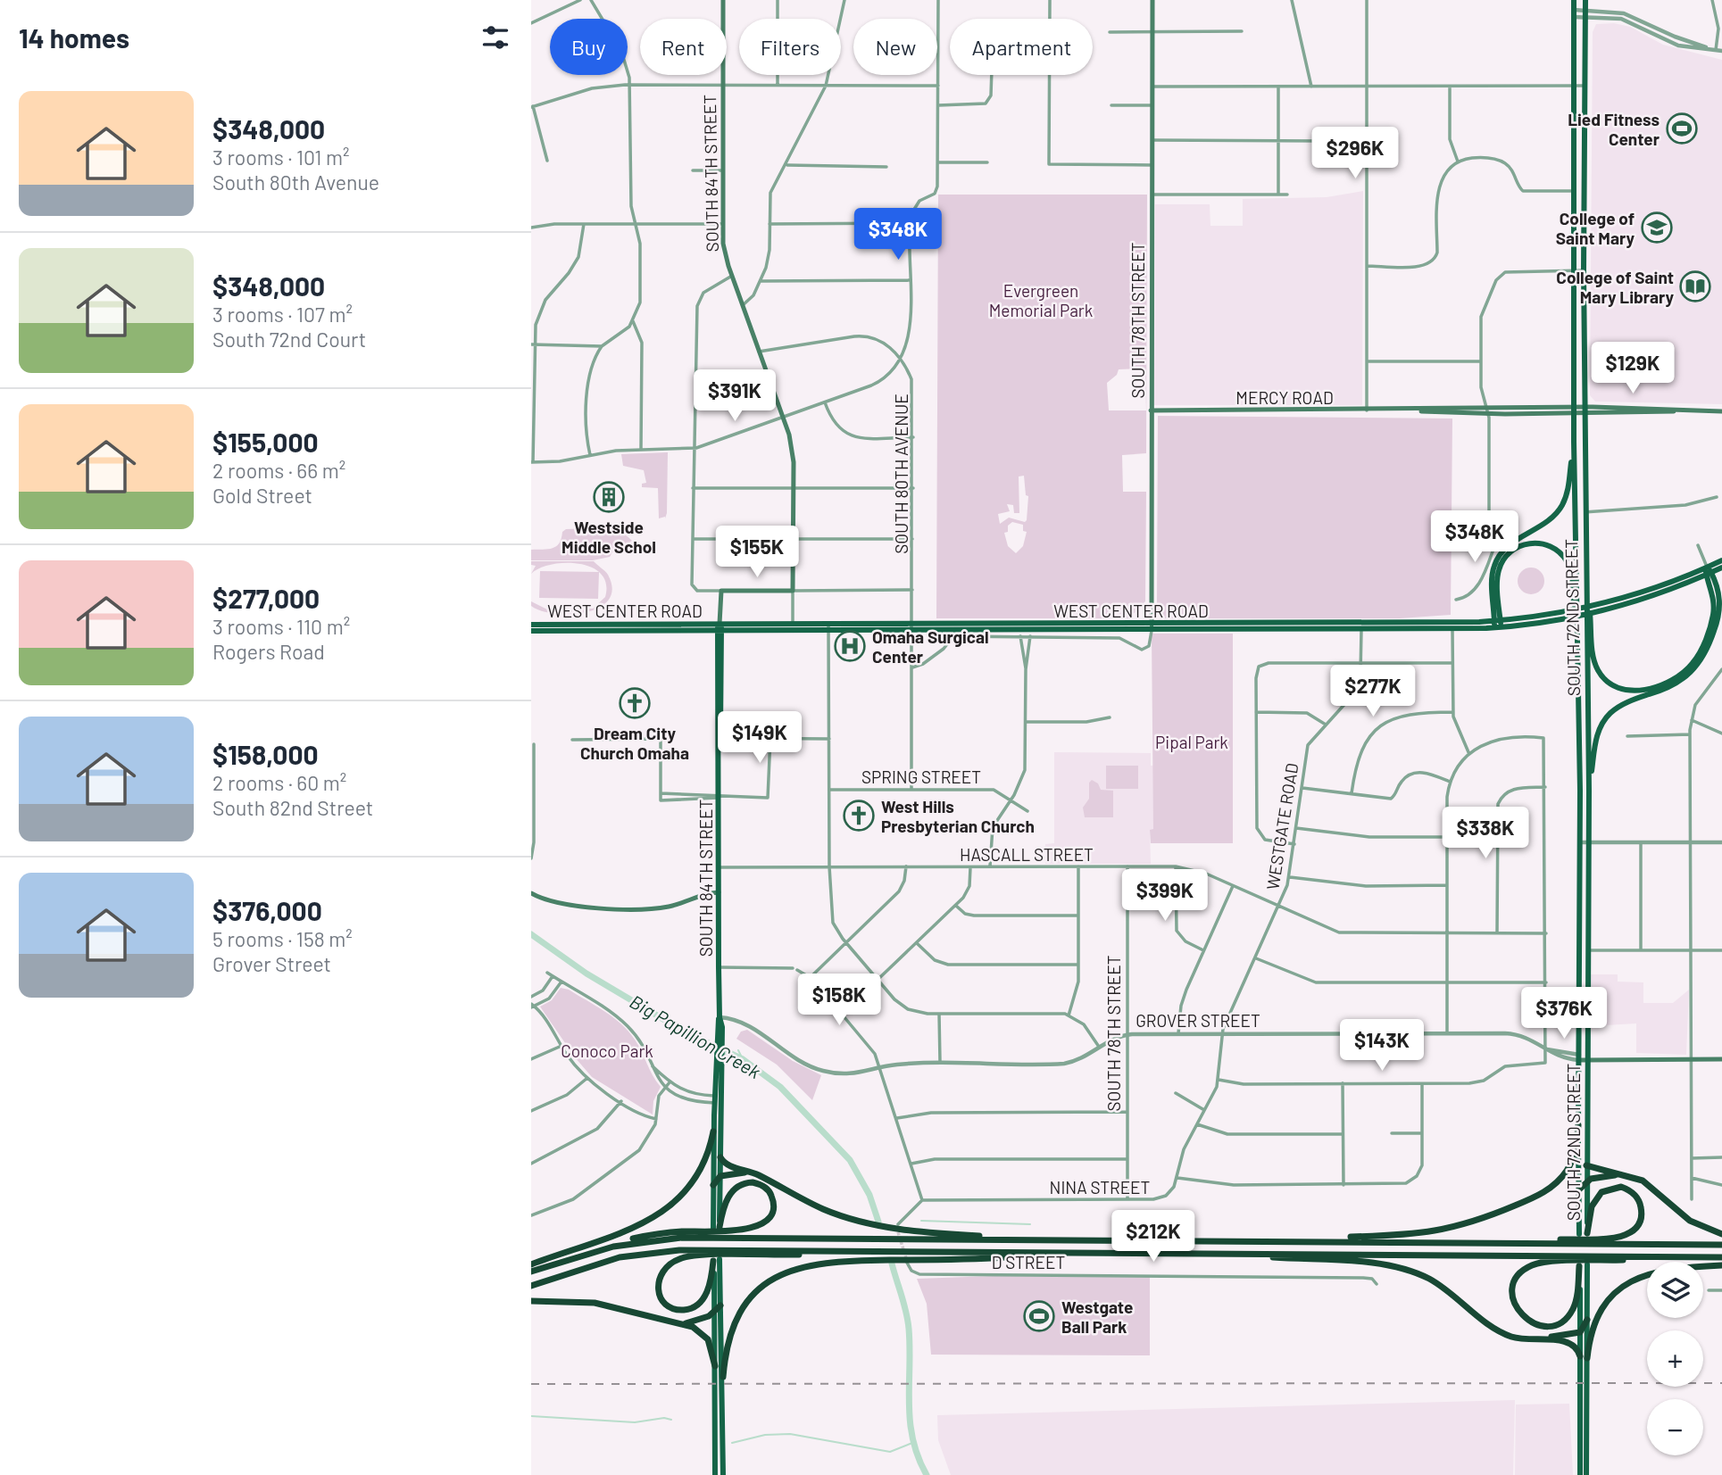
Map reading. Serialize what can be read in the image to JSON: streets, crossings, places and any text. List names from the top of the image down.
{
  "streets": {
    "main road": [
      "SOUTH 84TH STREET",
      "SOUTH 78TH STREET",
      "MERCY ROAD",
      "WEST CENTER ROAD",
      "SOUTH 72ND STREET",
      "GROVER STREET"
    ],
    "street": [
      "SOUTH 80TH AVENUE",
      "SPRING STREET",
      "WESTGATE ROAD",
      "HASCALL STREET",
      "NINA STREET",
      "D STREET"
    ]
  },
  "crossings": [
    ["SOUTH 84TH STREET", "WEST CENTER ROAD"],
    ["SOUTH 84TH STREET", "HASCALL STREET"],
    ["SOUTH 84TH STREET", "GROVER STREET"],
    ["SOUTH 78TH STREET", "MERCY ROAD"],
    ["SOUTH 78TH STREET", "WEST CENTER ROAD"],
    ["SOUTH 78TH STREET", "HASCALL STREET"],
    ["SOUTH 78TH STREET", "GROVER STREET"],
    ["SOUTH 78TH STREET", "NINA STREET"],
    ["MERCY ROAD", "SOUTH 72ND STREET"],
    ["SOUTH 80TH AVENUE", "WEST CENTER ROAD"],
    ["SOUTH 80TH AVENUE", "SPRING STREET"],
    ["WEST CENTER ROAD", "WESTGATE ROAD"],
    ["SOUTH 72ND STREET", "GROVER STREET"],
    ["WESTGATE ROAD", "HASCALL STREET"],
    ["WESTGATE ROAD", "GROVER STREET"],
    ["WESTGATE ROAD", "NINA STREET"]
  ],
  "water": ["Big Papillion Creek"],
  "parks": ["Evergreen Memorial Park", "Pipal Park", "Conoco Park"],
  "places": {
    "sports": ["Lied Fitness Center", "Westgate Ball Park"],
    "school or university": ["College of Saint Mary"],
    "library": ["College of Saint Mary Library"],
    "building": ["Westside Middle Schol"],
    "hospital": ["Omaha Surgical Center"],
    "church": ["Dream City Church Omaha", "West Hills Presbyterian Church"]
  },
  "page": {
    "heading": "14 homes",
    "chip": [
      "Buy",
      "Rent",
      "Filters",
      "New",
      "Apartment"
    ],
    "list": [
      {
        "name": "$348,000",
        "note": "3 rooms · 101 m² · South 80th Avenue"
      },
      {
        "name": "$348,000",
        "note": "3 rooms · 107 m² · South 72nd Court"
      },
      {
        "name": "$155,000",
        "note": "2 rooms · 66 m² · Gold Street"
      },
      {
        "name": "$277,000",
        "note": "3 rooms · 110 m² · Rogers Road"
      },
      {
        "name": "$158,000",
        "note": "2 rooms · 60 m² · South 82nd Street"
      },
      {
        "name": "$376,000",
        "note": "5 rooms · 158 m² · Grover Street"
      }
    ],
    "price": [
      "$296K",
      "$348K",
      "$129K",
      "$391K",
      "$348K",
      "$155K",
      "$277K",
      "$149K",
      "$338K",
      "$399K",
      "$158K",
      "$376K",
      "$143K",
      "$212K"
    ],
    "map_buttons": ["+", "−"]
  }
}
